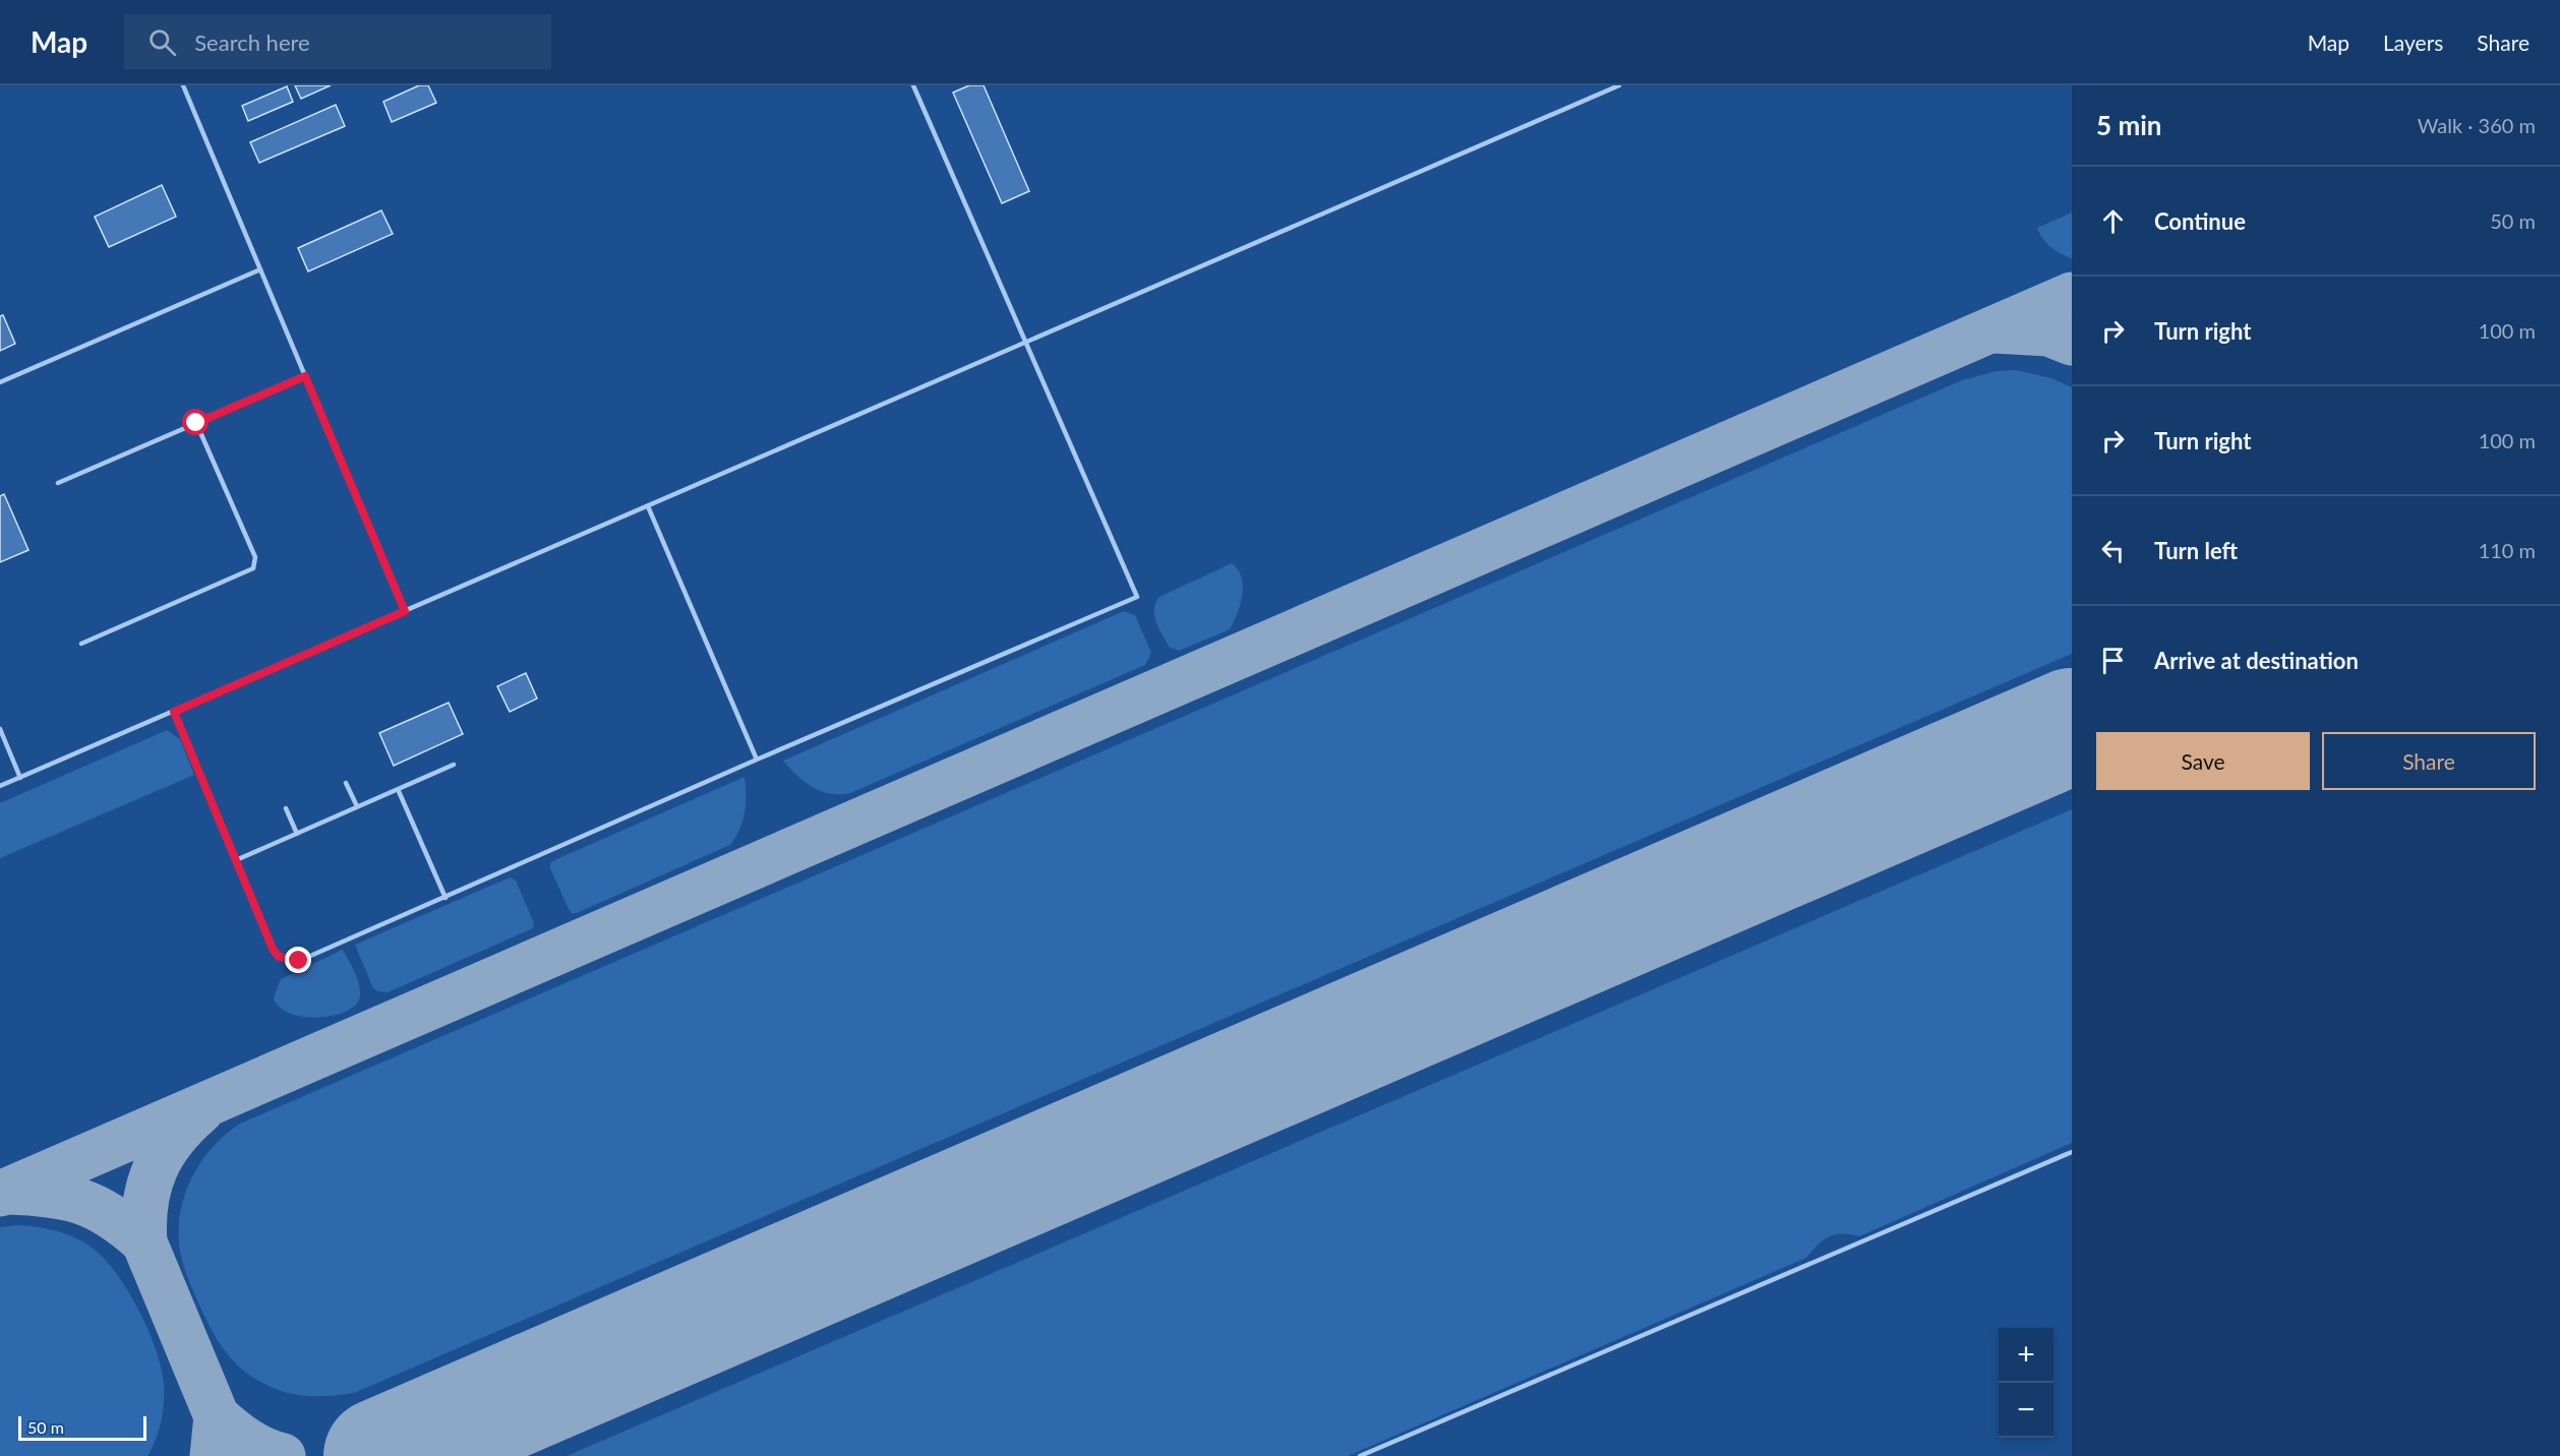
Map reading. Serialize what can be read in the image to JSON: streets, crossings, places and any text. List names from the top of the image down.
{
  "scale_bar": "50 m",
  "page": {
    "header": "Map",
    "search": "Search here",
    "nav": ["Map", "Layers", "Share"],
    "heading": ["5 min", "Walk · 360 m"],
    "list": [
      ["Continue", "50 m"],
      ["Turn right", "100 m"],
      ["Turn right", "100 m"],
      ["Turn left", "110 m"],
      "Arrive at destination"
    ],
    "buttons": ["Save", "Share"],
    "map_buttons": ["+", "−"],
    "scale": "50 m"
  }
}
